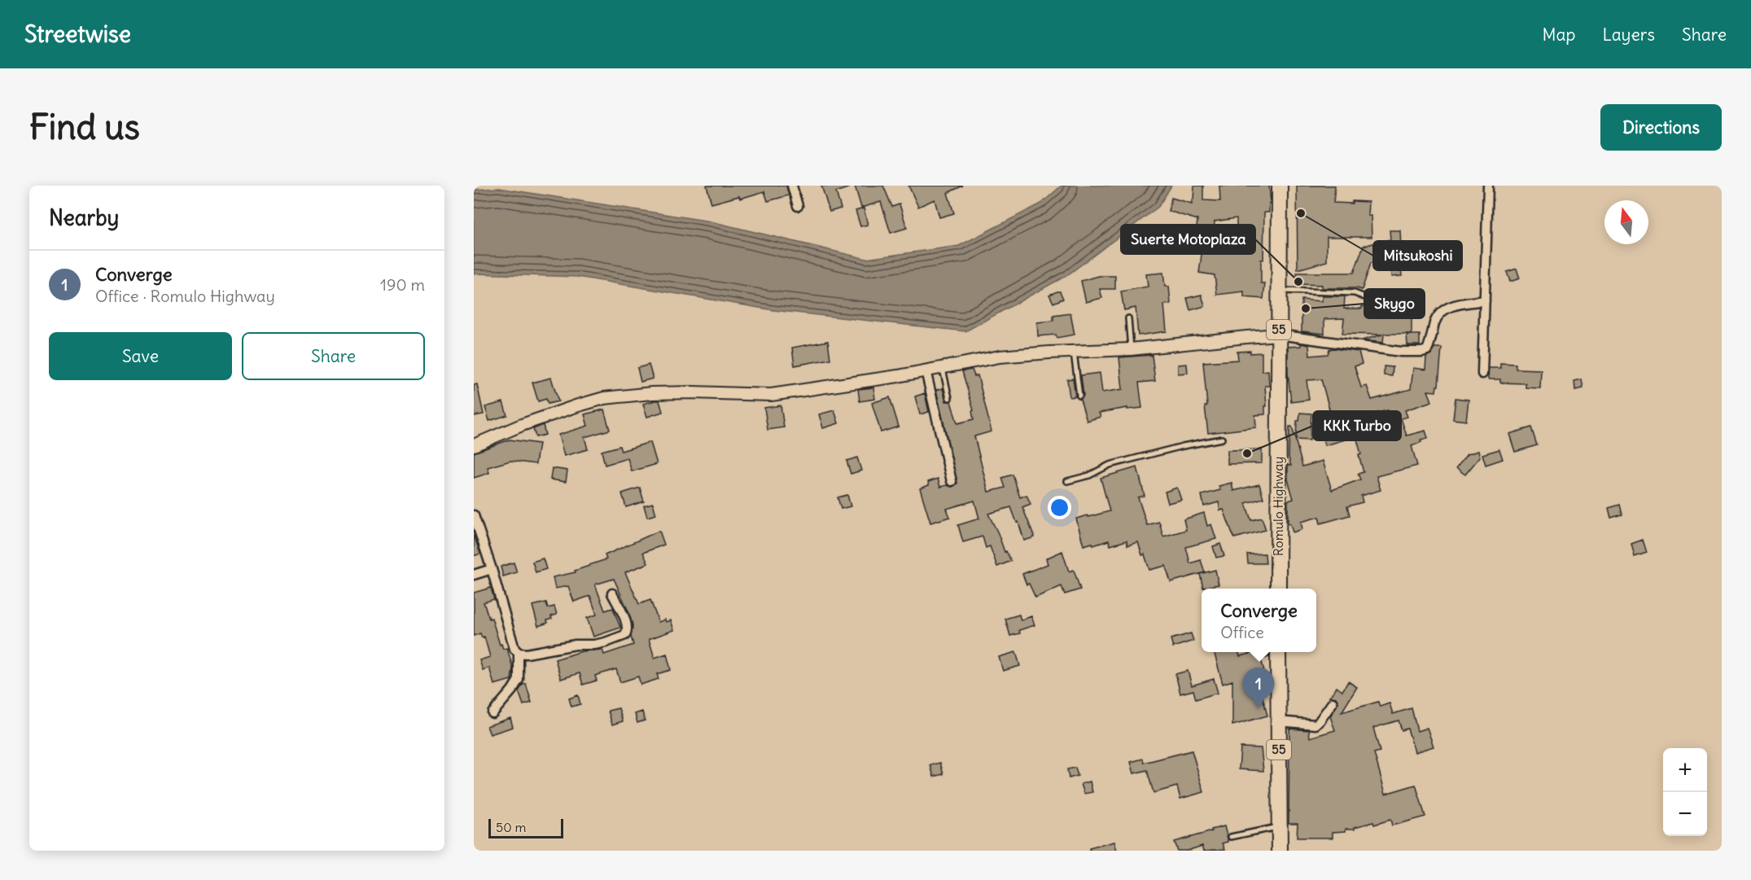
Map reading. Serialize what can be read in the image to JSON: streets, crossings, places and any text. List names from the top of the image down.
{
  "streets": {
    "highway": ["55", "Romulo Highway"]
  },
  "places": [
    "Mitsukoshi",
    "Suerte Motoplaza",
    "Skygo",
    "KKK Turbo"
  ],
  "scale_bar": "50 m",
  "north": "top",
  "page": {
    "header": "Streetwise",
    "nav": ["Map", "Layers", "Share"],
    "buttons": [
      "Directions",
      ["Save", "Share"]
    ],
    "title": "Find us",
    "heading": "Nearby",
    "list": [
      {
        "mark": "1",
        "name": "Converge",
        "note": "Office · Romulo Highway",
        "value": "190 m"
      }
    ],
    "popup": ["Converge", "Office"],
    "pins": "1",
    "map_buttons": ["+", "−"],
    "scale": "50 m"
  }
}
